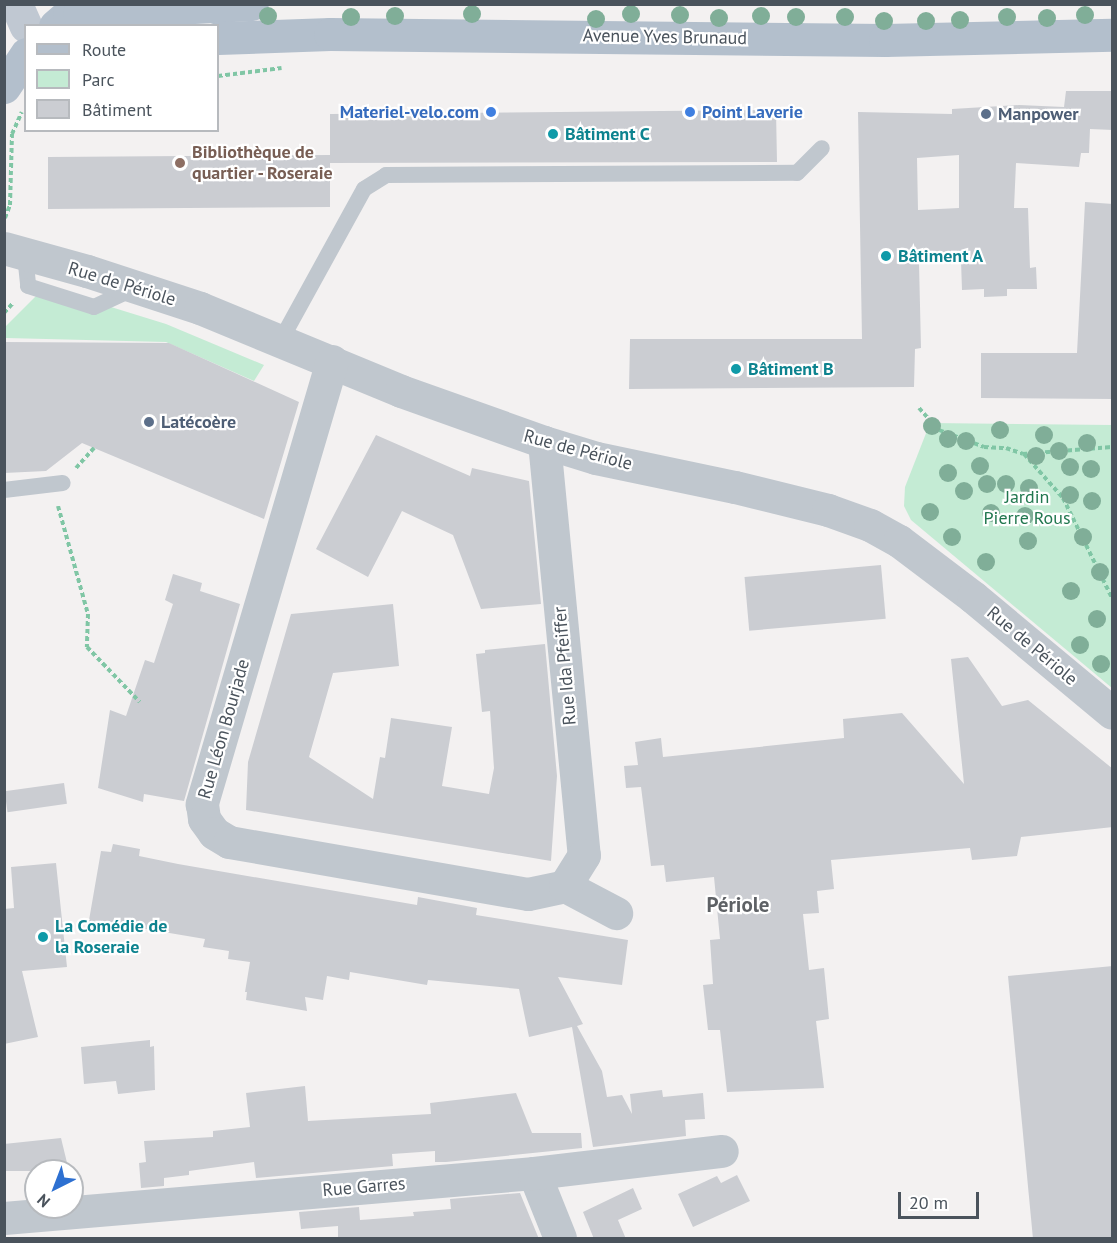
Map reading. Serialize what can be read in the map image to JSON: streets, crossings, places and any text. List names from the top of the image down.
{
  "streets": {
    "main road": ["Avenue Yves Brunaud"],
    "street": [
      "Rue de Périole",
      "Rue Ida Pfeiffer",
      "Rue Léon Bourjade",
      "Rue Garres"
    ]
  },
  "crossings": [
    ["Rue de Périole", "Rue Ida Pfeiffer"],
    ["Rue de Périole", "Rue Léon Bourjade"],
    ["Rue Ida Pfeiffer", "Rue Léon Bourjade"]
  ],
  "districts": ["Périole"],
  "parks": ["Jardin Pierre Rous"],
  "places": [
    "Materiel-velo.com",
    "Point Laverie",
    "Manpower",
    "Bâtiment C",
    "Bibliothèque de quartier - Roseraie",
    "Bâtiment A",
    "Bâtiment B",
    "Latécoère",
    "La Comédie de la Roseraie"
  ],
  "legend": ["Route", "Parc", "Bâtiment"],
  "scale_bar": "20 m",
  "north": "bottom left"
}
